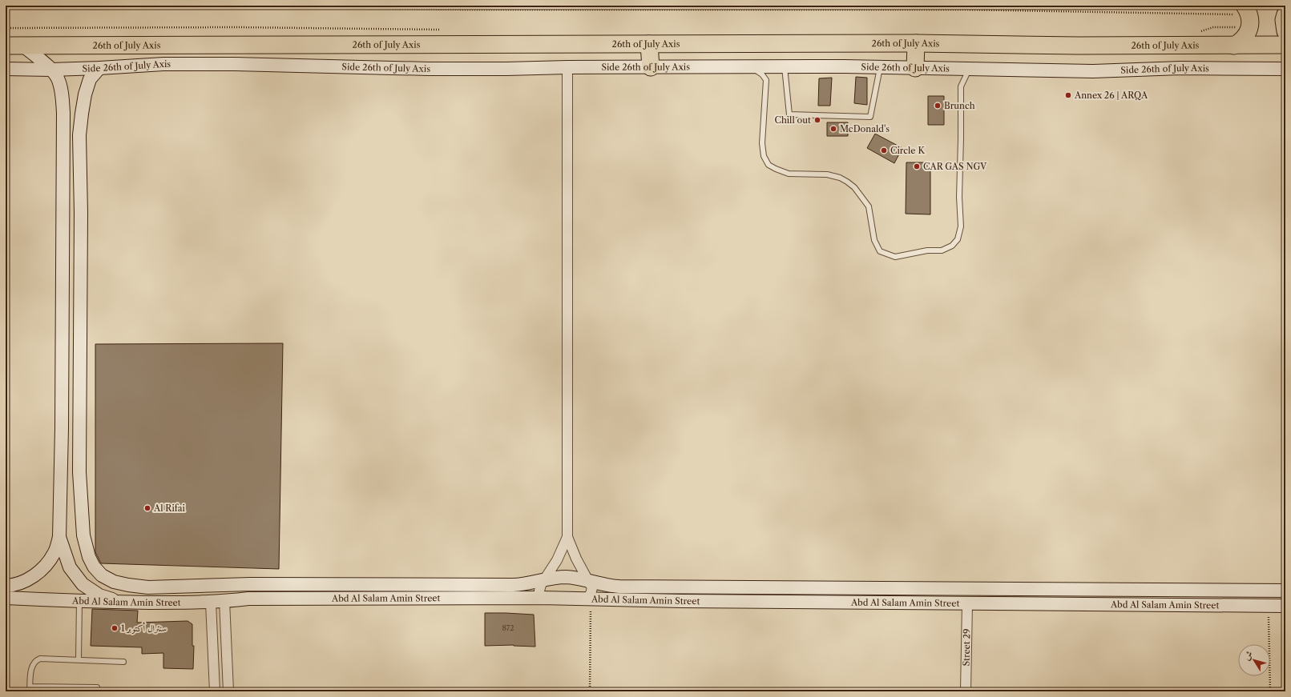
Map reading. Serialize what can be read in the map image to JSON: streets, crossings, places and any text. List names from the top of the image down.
{
  "streets": {
    "highway": ["26th of July Axis"],
    "street": ["Side 26th of July Axis", "Abd Al Salam Amin Street", "Street 29"]
  },
  "crossings": [
    ["Side 26th of July Axis", "Abd Al Salam Amin Street"],
    ["Abd Al Salam Amin Street", "Street 29"]
  ],
  "places": [
    "Annex 26 | ARQA",
    "Brunch",
    "Chill out",
    "McDonald's",
    "Circle K",
    "CAR GAS NGV",
    "Al Rifai",
    "سنترال أكتوبر 1"
  ],
  "house_numbers": ["872"],
  "north": "top left"
}
